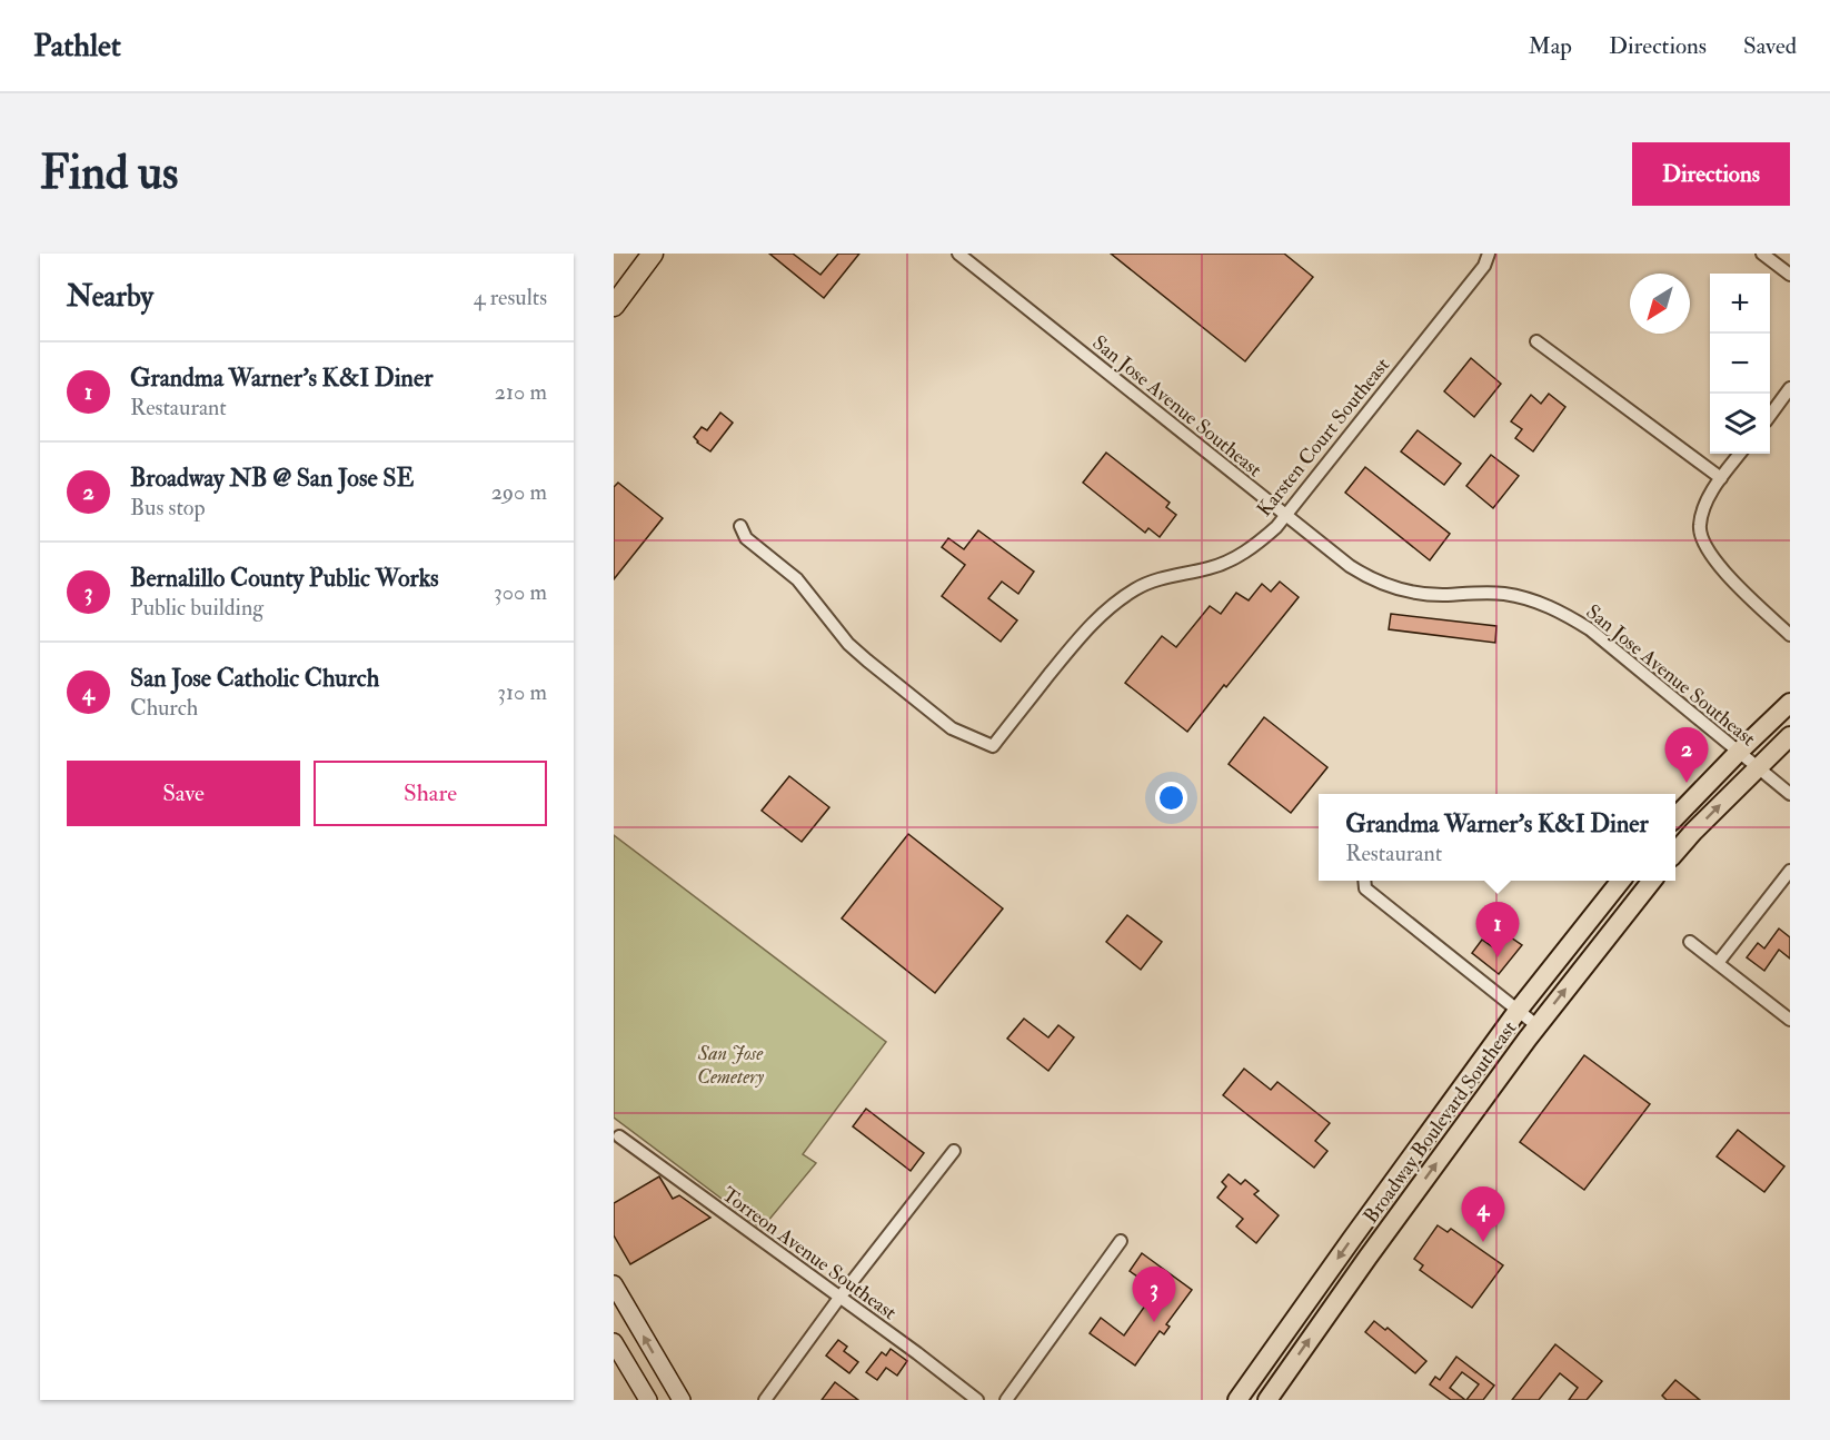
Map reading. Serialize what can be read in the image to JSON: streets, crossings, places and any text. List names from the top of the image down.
{
  "streets": {
    "main road": ["Broadway Boulevard Southeast"],
    "street": ["San Jose Avenue Southeast", "Karsten Court Southeast", "Torreon Avenue Southeast"]
  },
  "crossings": [
    ["San Jose Avenue Southeast", "Karsten Court Southeast"]
  ],
  "parks": ["San Jose Cemetery"],
  "north": "bottom left",
  "page": {
    "header": "Pathlet",
    "nav": ["Map", "Directions", "Saved"],
    "buttons": [
      "Directions",
      ["Save", "Share"]
    ],
    "title": "Find us",
    "heading": ["Nearby", "4 results"],
    "map_buttons": ["+", "−"],
    "list": [
      {
        "mark": "1",
        "name": "Grandma Warner's K&I Diner",
        "note": "Restaurant",
        "value": "210 m"
      },
      {
        "mark": "2",
        "name": "Broadway NB @ San Jose SE",
        "note": "Bus stop",
        "value": "290 m"
      },
      {
        "mark": "3",
        "name": "Bernalillo County Public Works",
        "note": "Public building",
        "value": "300 m"
      },
      {
        "mark": "4",
        "name": "San Jose Catholic Church",
        "note": "Church",
        "value": "310 m"
      }
    ],
    "pins": [
      "2",
      "1",
      "4",
      "3"
    ],
    "popup": ["Grandma Warner's K&I Diner", "Restaurant"]
  }
}
